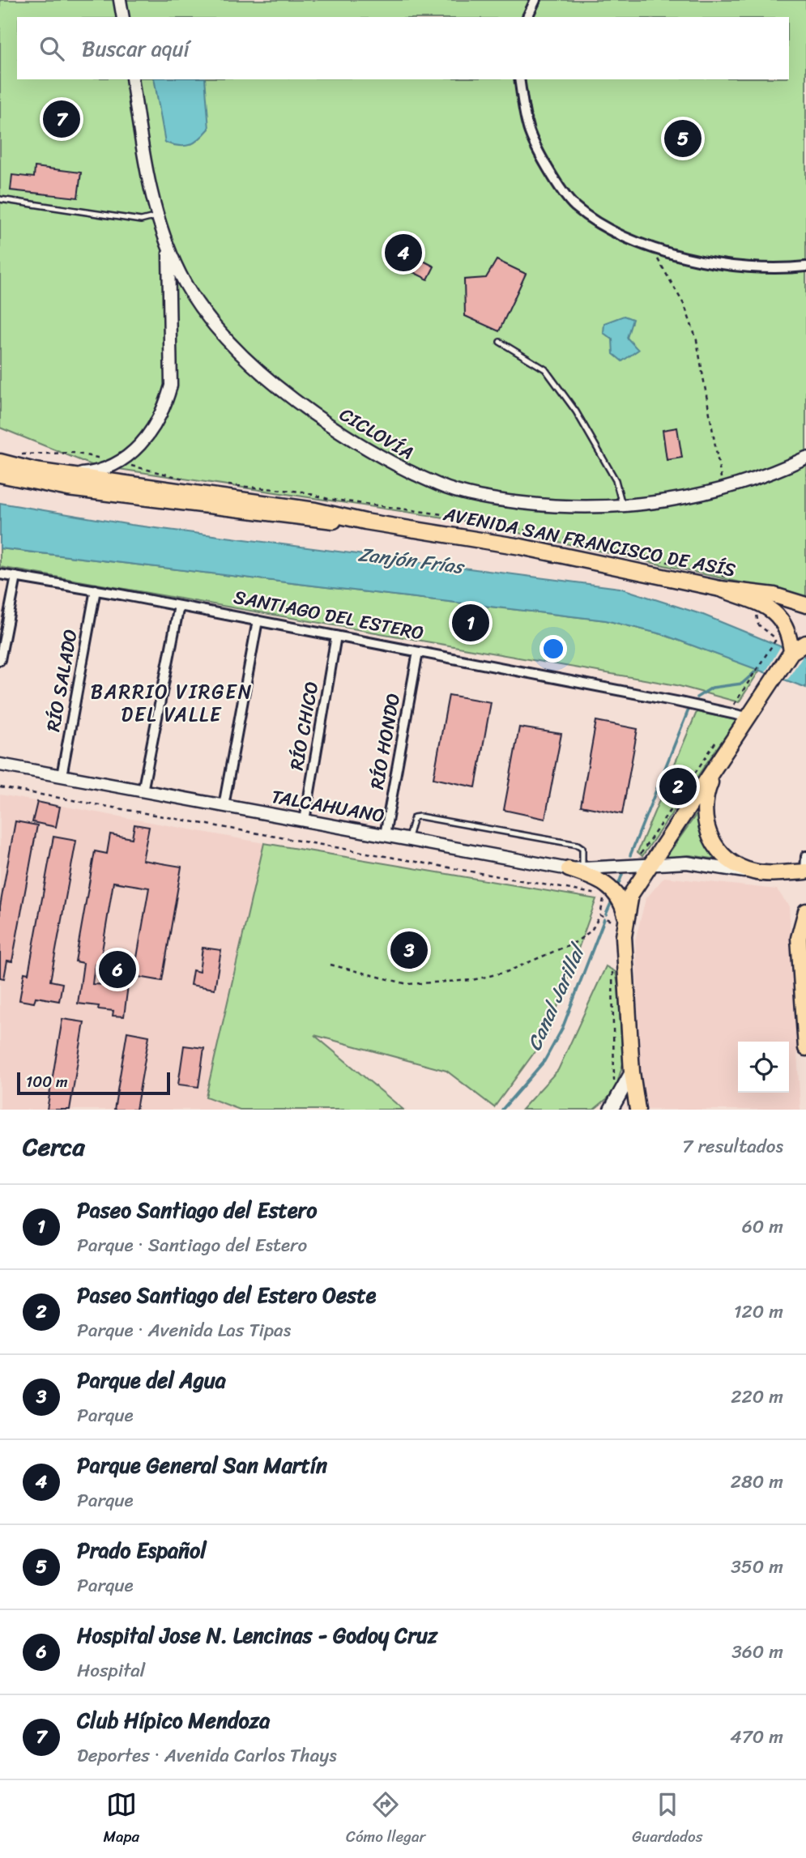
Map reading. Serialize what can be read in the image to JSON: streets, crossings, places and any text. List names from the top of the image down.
{
  "streets": {
    "main road": ["AVENIDA SAN FRANCISCO DE ASÍS"],
    "street": [
      "SANTIAGO DEL ESTERO",
      "RÍO SALADO",
      "RÍO CHICO",
      "RÍO HONDO",
      "TALCAHUANO"
    ]
  },
  "crossings": [
    ["SANTIAGO DEL ESTERO", "RÍO SALADO"],
    ["SANTIAGO DEL ESTERO", "RÍO CHICO"],
    ["SANTIAGO DEL ESTERO", "RÍO HONDO"],
    ["RÍO SALADO", "TALCAHUANO"],
    ["RÍO CHICO", "TALCAHUANO"],
    ["RÍO HONDO", "TALCAHUANO"]
  ],
  "districts": ["BARRIO VIRGEN DEL VALLE"],
  "water": ["Zanjón Frías", "Canal Jarillal"],
  "scale_bar": "100 m",
  "page": {
    "search": "Buscar aquí",
    "pins": [
      "7",
      "5",
      "4",
      "1",
      "2",
      "3",
      "6"
    ],
    "scale": "100 m",
    "heading": ["Cerca", "7 resultados"],
    "list": [
      {
        "mark": "1",
        "name": "Paseo Santiago del Estero",
        "note": "Parque · Santiago del Estero",
        "value": "60 m"
      },
      {
        "mark": "2",
        "name": "Paseo Santiago del Estero Oeste",
        "note": "Parque · Avenida Las Tipas",
        "value": "120 m"
      },
      {
        "mark": "3",
        "name": "Parque del Agua",
        "note": "Parque",
        "value": "220 m"
      },
      {
        "mark": "4",
        "name": "Parque General San Martín",
        "note": "Parque",
        "value": "280 m"
      },
      {
        "mark": "5",
        "name": "Prado Español",
        "note": "Parque",
        "value": "350 m"
      },
      {
        "mark": "6",
        "name": "Hospital Jose N. Lencinas - Godoy Cruz",
        "note": "Hospital",
        "value": "360 m"
      },
      {
        "mark": "7",
        "name": "Club Hípico Mendoza",
        "note": "Deportes · Avenida Carlos Thays",
        "value": "470 m"
      }
    ],
    "nav": ["Mapa", "Cómo llegar", "Guardados"]
  }
}
